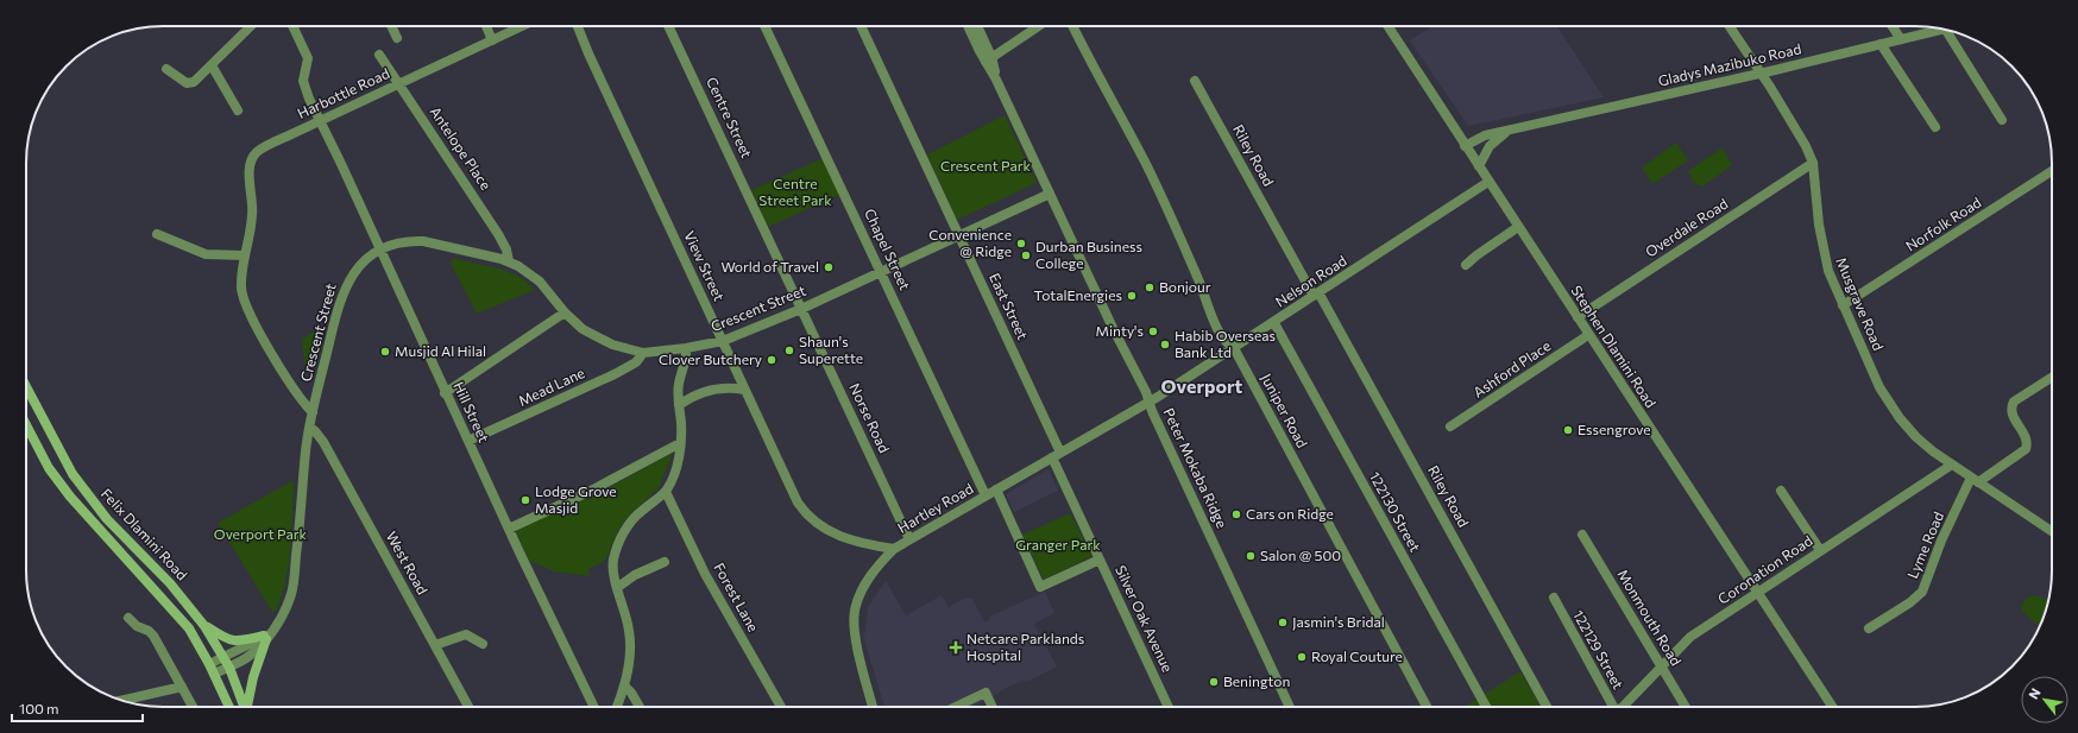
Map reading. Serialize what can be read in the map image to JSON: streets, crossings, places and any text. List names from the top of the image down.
{
  "streets": {
    "main road": ["Felix Dlamini Road"],
    "street": [
      "Gladys Mazibuko Road",
      "Harbottle Road",
      "Centre Street",
      "Antelope Place",
      "Riley Road",
      "Norfolk Road",
      "Overdale Road",
      "Chapel Street",
      "View Street",
      "Nelson Road",
      "Musgrave Road",
      "East Street",
      "Crescent Street",
      "Stephen Dlamini Road",
      "Ashford Place",
      "Mead Lane",
      "Juniper Road",
      "Hill Street",
      "Norse Road",
      "Peter Mokaba Ridge",
      "Hartley Road",
      "122130 Street",
      "Lyme Road",
      "West Road",
      "Coronation Road",
      "Forest Lane",
      "Monmouth Road",
      "Silver Oak Avenue",
      "122129 Street"
    ]
  },
  "crossings": [
    ["Gladys Mazibuko Road", "Musgrave Road"],
    ["Gladys Mazibuko Road", "Stephen Dlamini Road"],
    ["Harbottle Road", "Antelope Place"],
    ["Harbottle Road", "Hill Street"],
    ["Centre Street", "Crescent Street"],
    ["Centre Street", "Norse Road"],
    ["Antelope Place", "Crescent Street"],
    ["Riley Road", "Nelson Road"],
    ["Norfolk Road", "Musgrave Road"],
    ["Overdale Road", "Musgrave Road"],
    ["Overdale Road", "Stephen Dlamini Road"],
    ["Chapel Street", "Crescent Street"],
    ["Chapel Street", "Hartley Road"],
    ["View Street", "Crescent Street"],
    ["View Street", "Hartley Road"],
    ["Nelson Road", "Stephen Dlamini Road"],
    ["Nelson Road", "Juniper Road"],
    ["Nelson Road", "Peter Mokaba Ridge"],
    ["Nelson Road", "Hartley Road"],
    ["Nelson Road", "122130 Street"],
    ["Musgrave Road", "Lyme Road"],
    ["Musgrave Road", "Coronation Road"],
    ["East Street", "Crescent Street"],
    ["East Street", "Hartley Road"],
    ["East Street", "Silver Oak Avenue"],
    ["Crescent Street", "Mead Lane"],
    ["Crescent Street", "Hill Street"],
    ["Crescent Street", "Norse Road"],
    ["Crescent Street", "Peter Mokaba Ridge"],
    ["Crescent Street", "Felix Dlamini Road"],
    ["Crescent Street", "West Road"],
    ["Stephen Dlamini Road", "Ashford Place"],
    ["Stephen Dlamini Road", "Coronation Road"],
    ["Mead Lane", "Hill Street"],
    ["Norse Road", "Hartley Road"],
    ["Peter Mokaba Ridge", "Hartley Road"],
    ["Hartley Road", "Silver Oak Avenue"],
    ["Coronation Road", "Monmouth Road"]
  ],
  "districts": ["Overport"],
  "parks": [
    "Crescent Park",
    "Centre Street Park",
    "Overport Park",
    "Granger Park"
  ],
  "places": {
    "other": [
      "Convenience @ Ridge",
      "Durban Business College",
      "World of Travel",
      "Bonjour",
      "TotalEnergies",
      "Minty's",
      "Habib Overseas Bank Ltd",
      "Shaun's Superette",
      "Musjid Al Hilal",
      "Clover Butchery",
      "Essengrove",
      "Lodge Grove Masjid",
      "Cars on Ridge",
      "Salon @ 500",
      "Jasmin's Bridal",
      "Royal Couture",
      "Benington"
    ],
    "health": ["Netcare Parklands Hospital"]
  },
  "scale_bar": "100 m",
  "north": "top left"
}
